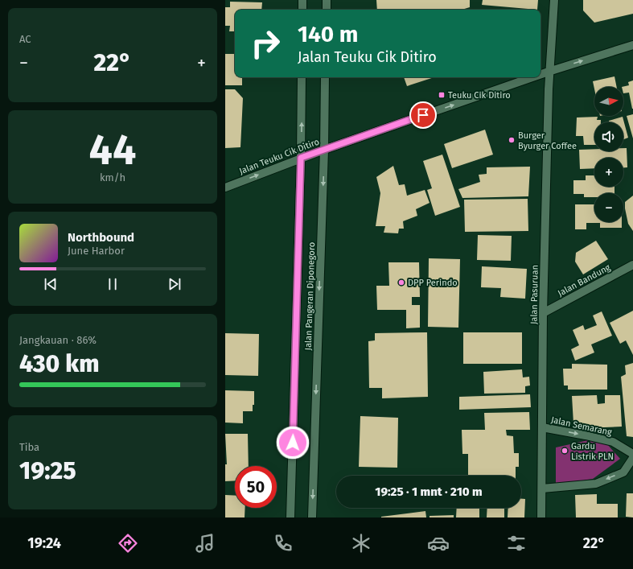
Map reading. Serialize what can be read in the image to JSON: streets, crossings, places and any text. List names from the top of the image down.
{
  "streets": {
    "main road": [
      "Jalan Teuku Cik Ditiro",
      "Jalan Bandung",
      "Jalan Pasuruan",
      "Jalan Pangeran Diponegoro",
      "Jalan Semarang"
    ]
  },
  "crossings": [
    ["Jalan Teuku Cik Ditiro", "Jalan Pasuruan"],
    ["Jalan Teuku Cik Ditiro", "Jalan Pangeran Diponegoro"],
    ["Jalan Bandung", "Jalan Pasuruan"],
    ["Jalan Pasuruan", "Jalan Semarang"]
  ],
  "one_way": ["Jalan Teuku Cik Ditiro", "Jalan Semarang"],
  "places": {
    "transit": ["Teuku Cik Ditiro"],
    "other": ["Burger Byurger Coffee", "DPP Perindo", "Gardu Listrik PLN"]
  },
  "north": "right",
  "page": {
    "tile": [
      "AC",
      ["44", "km/h"],
      ["Jangkauan · 86%", "430 km"],
      ["Tiba", "19:25"]
    ],
    "turn": ["140 m", "Jalan Teuku Cik Ditiro"],
    "heat": ["−", "22°", "+"],
    "map_buttons": ["+", "−"],
    "song": ["Northbound", "June Harbor"],
    "limit": "50",
    "trip": "19:25 · 1 mnt · 210 m",
    "tabs": ["19:24", "22°"]
  }
}
